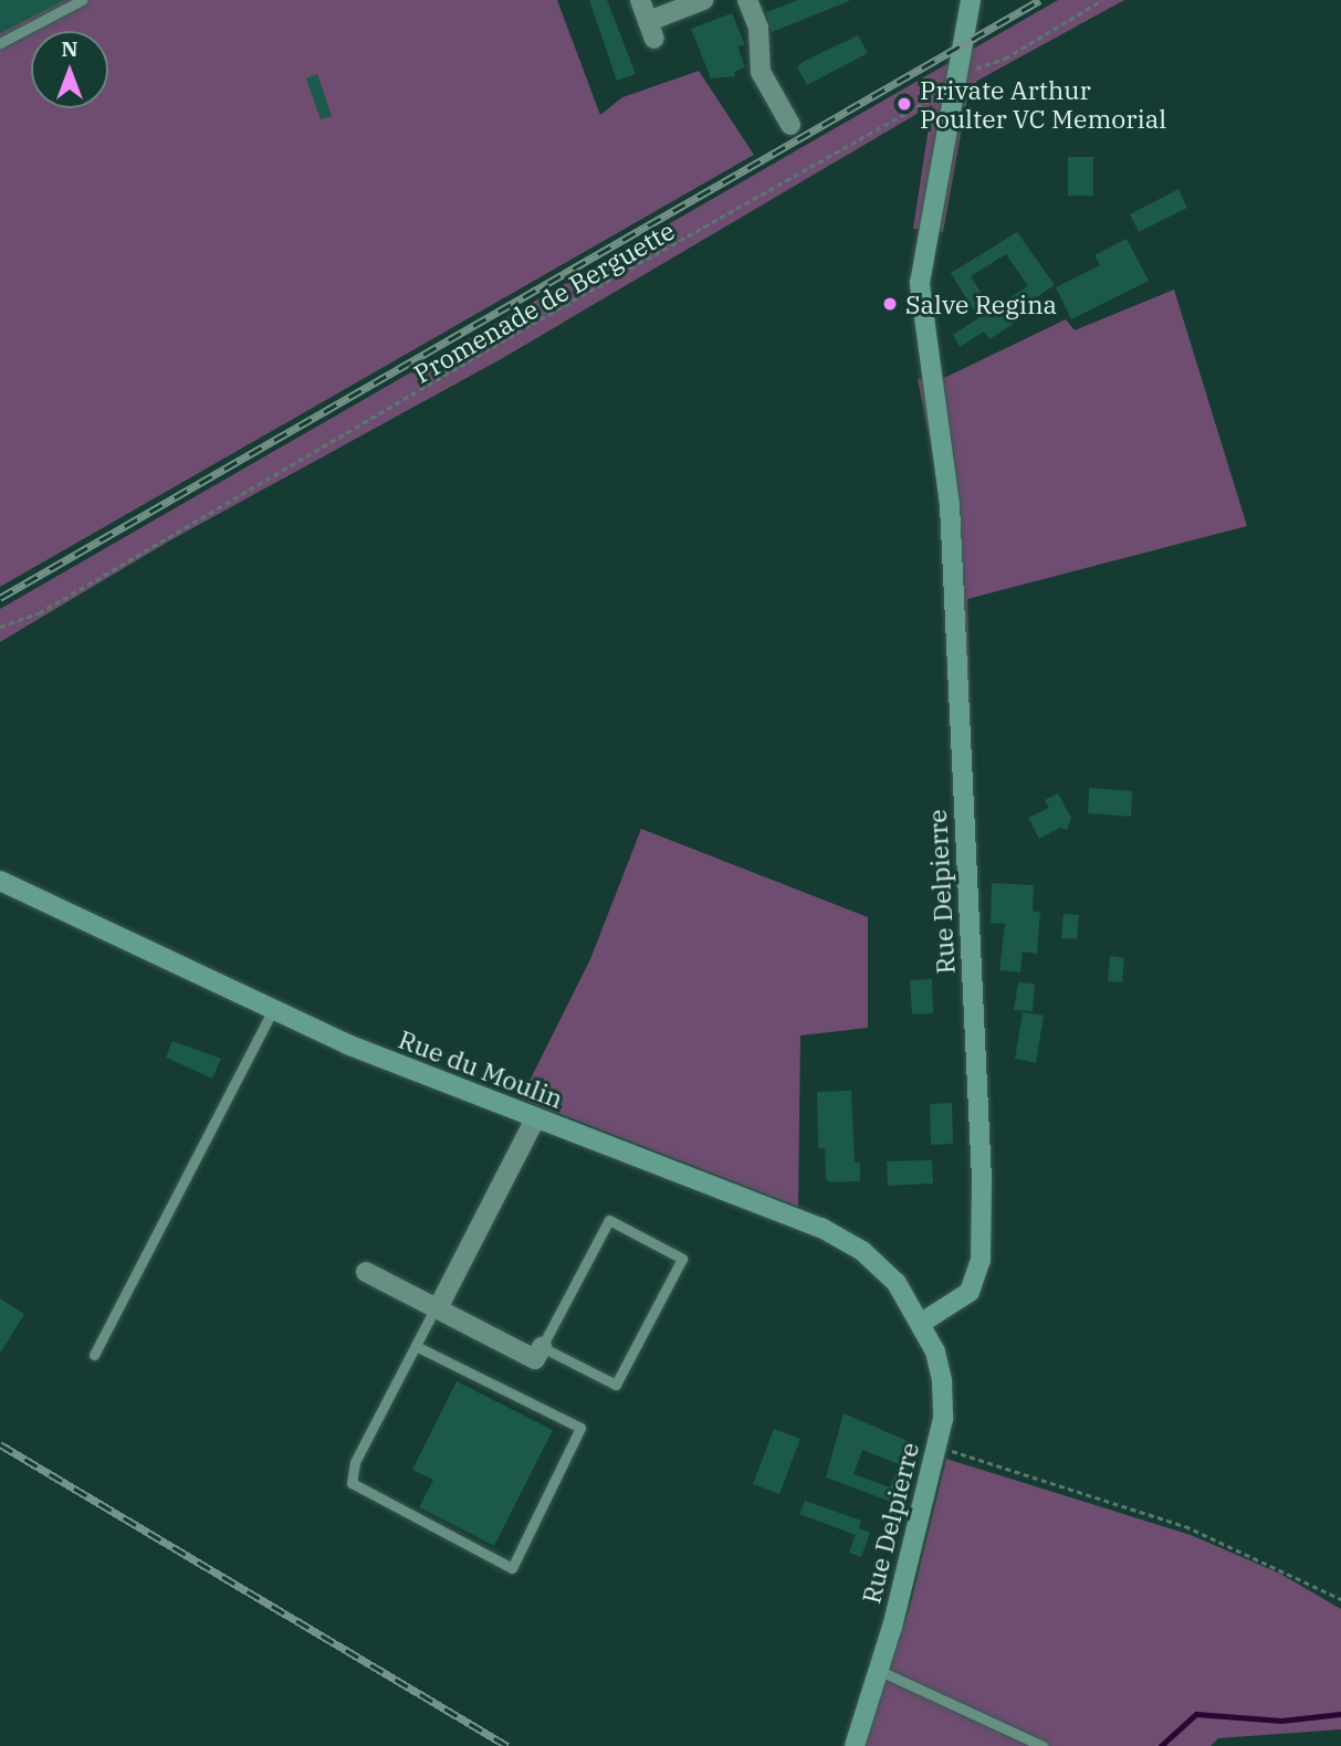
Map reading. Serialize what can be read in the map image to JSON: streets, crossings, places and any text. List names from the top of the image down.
{
  "streets": {
    "street": ["Rue Delpierre", "Rue du Moulin"],
    "path": ["Promenade de Berguette"]
  },
  "crossings": [
    ["Promenade de Berguette", "Rue Delpierre"],
    ["Rue Delpierre", "Rue du Moulin"]
  ],
  "places": ["Private Arthur Poulter VC Memorial", "Salve Regina"],
  "north": "top"
}
